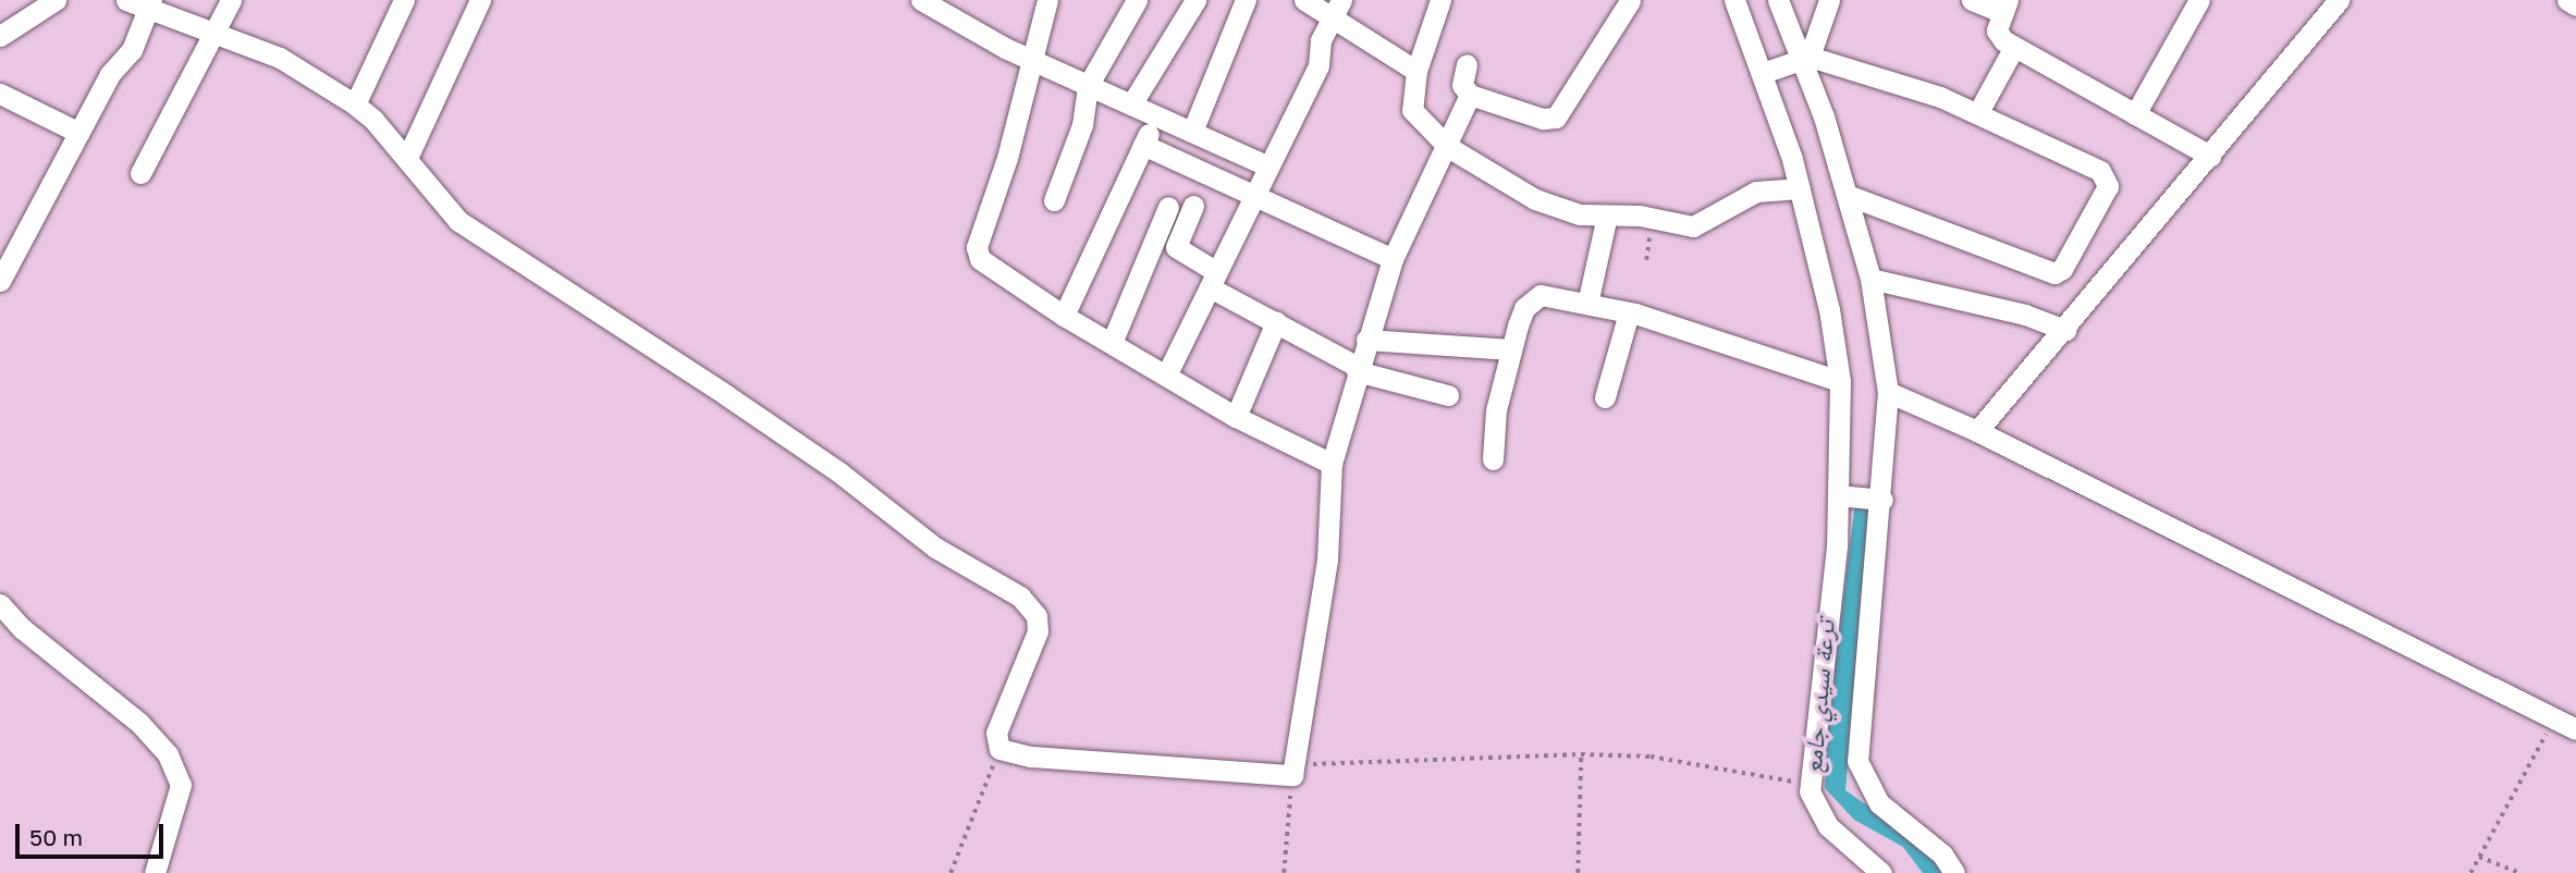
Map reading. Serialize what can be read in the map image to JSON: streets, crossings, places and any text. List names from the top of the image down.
{
  "water": ["ترعة سيدي جامع"],
  "scale_bar": "50 m"
}
